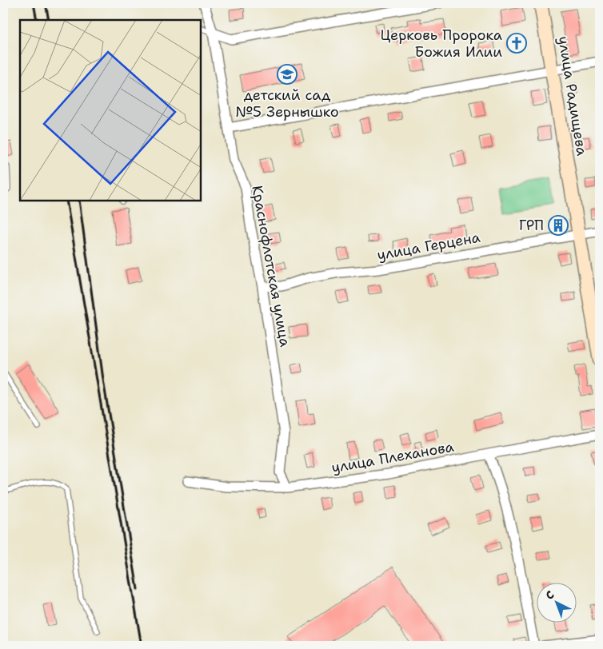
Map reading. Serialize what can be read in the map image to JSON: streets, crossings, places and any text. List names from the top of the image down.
{
  "streets": {
    "street": [
      "улица Радищева",
      "улица Герцена",
      "Краснофлотская улица",
      "улица Плеханова"
    ]
  },
  "crossings": [
    ["улица Радищева", "улица Герцена"],
    ["улица Герцена", "Краснофлотская улица"],
    ["Краснофлотская улица", "улица Плеханова"]
  ],
  "places": {
    "church": ["Церковь Пророка Божия Илии"],
    "school or university": ["детский сад №5 Зернышко"],
    "building": ["ГРП"]
  },
  "north": "top left"
}
